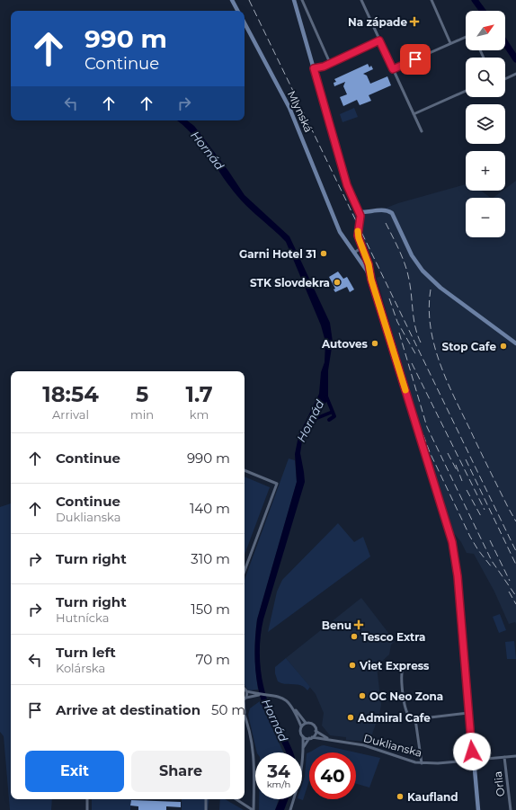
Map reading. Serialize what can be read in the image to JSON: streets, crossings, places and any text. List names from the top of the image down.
{
  "streets": {
    "street": ["Mlynská", "Duklianska", "Orlia"]
  },
  "crossings": [
    ["Duklianska", "Orlia"]
  ],
  "water": ["Hornád"],
  "places": {
    "health": ["Na západe", "Benu"],
    "other": [
      "Garni Hotel 31",
      "STK Slovdekra",
      "Autoves",
      "Stop Cafe",
      "Tesco Extra",
      "Viet Express",
      "OC Neo Zona",
      "Admiral Cafe",
      "Kaufland"
    ]
  },
  "north": "top right",
  "page": {
    "map_buttons": ["+", "−"],
    "turn": ["990 m", "Continue"],
    "eta": [
      "18:54",
      "Arrival",
      "5",
      "min",
      "1.7",
      "km"
    ],
    "list": [
      {
        "name": "Continue",
        "value": "990 m"
      },
      {
        "name": "Continue",
        "note": "Duklianska",
        "value": "140 m"
      },
      {
        "name": "Turn right",
        "value": "310 m"
      },
      {
        "name": "Turn right",
        "note": "Hutnícka",
        "value": "150 m"
      },
      {
        "name": "Turn left",
        "note": "Kolárska",
        "value": "70 m"
      },
      {
        "name": "Arrive at destination",
        "value": "50 m"
      }
    ],
    "buttons": ["Exit", "Share"],
    "speed": "34 km/h",
    "limit": "40"
  }
}
